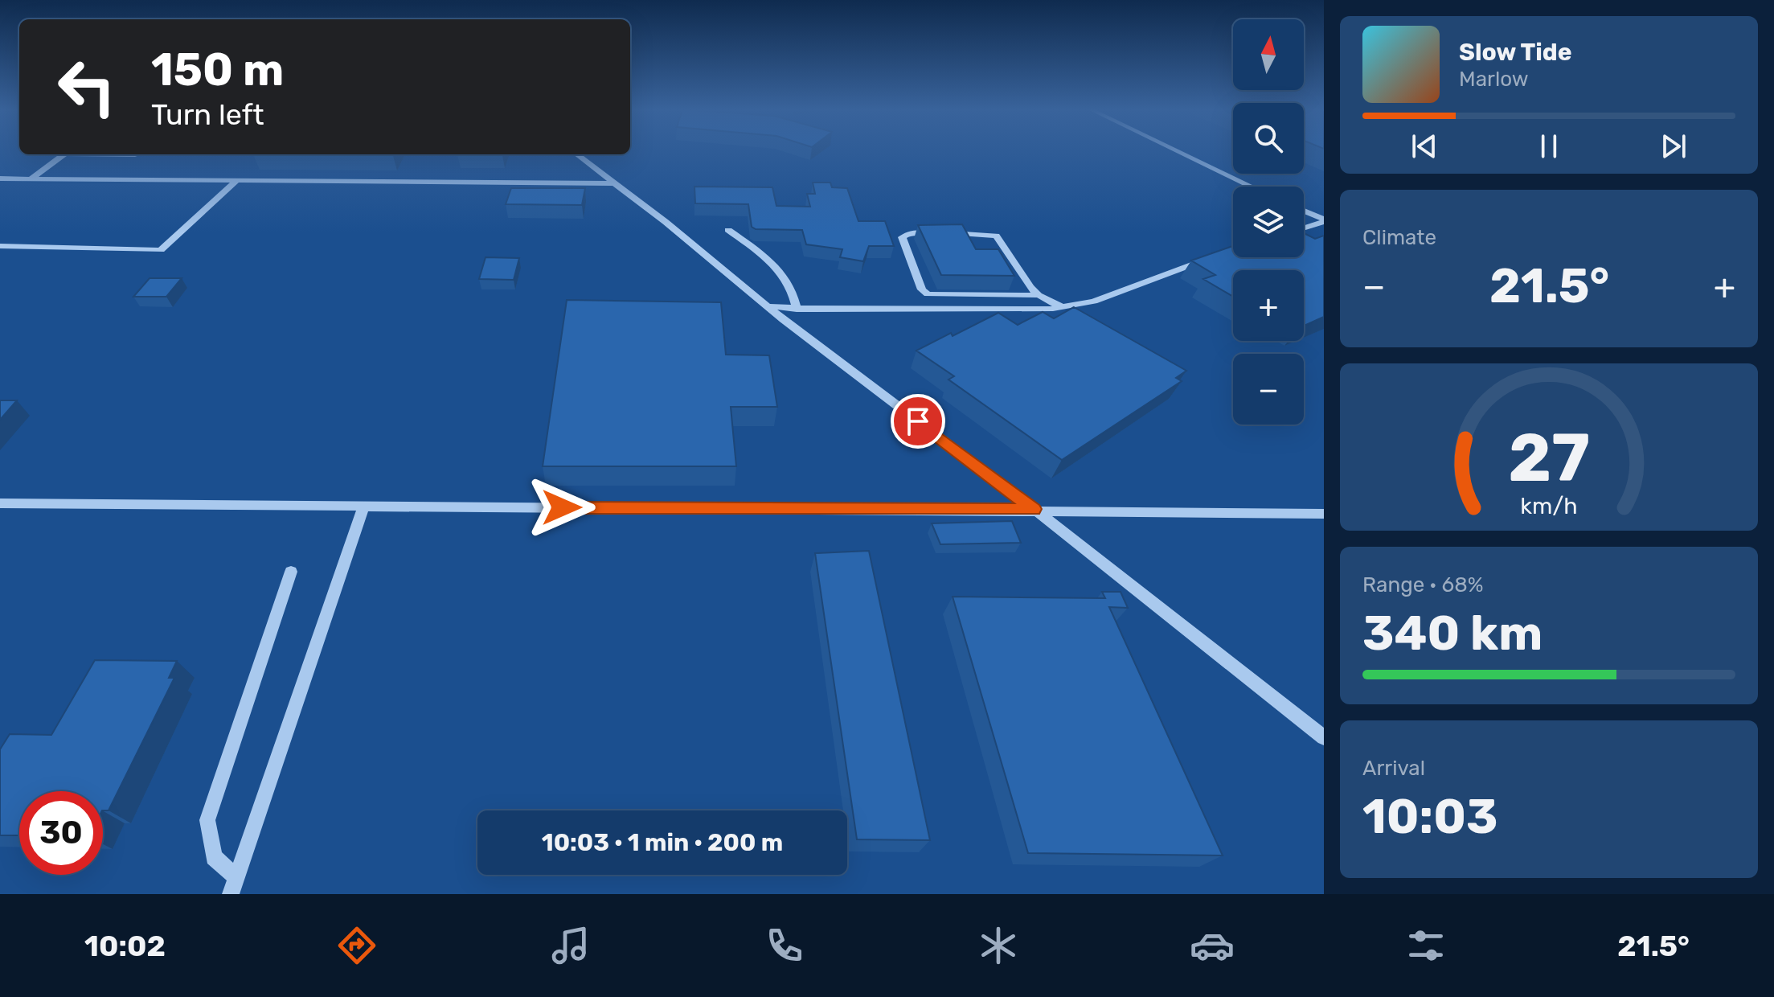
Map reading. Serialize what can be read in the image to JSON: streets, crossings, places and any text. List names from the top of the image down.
{
  "north": "top",
  "page": {
    "map_buttons": ["+", "−"],
    "turn": ["150 m", "Turn left"],
    "song": ["Slow Tide", "Marlow"],
    "tile": [
      "Climate",
      ["Range · 68%", "340 km"],
      ["Arrival", "10:03"]
    ],
    "heat": ["−", "21.5°", "+"],
    "limit": "30",
    "trip": "10:03 · 1 min · 200 m",
    "tabs": ["10:02", "21.5°"],
    "gauge": ["27", "km/h"]
  }
}
